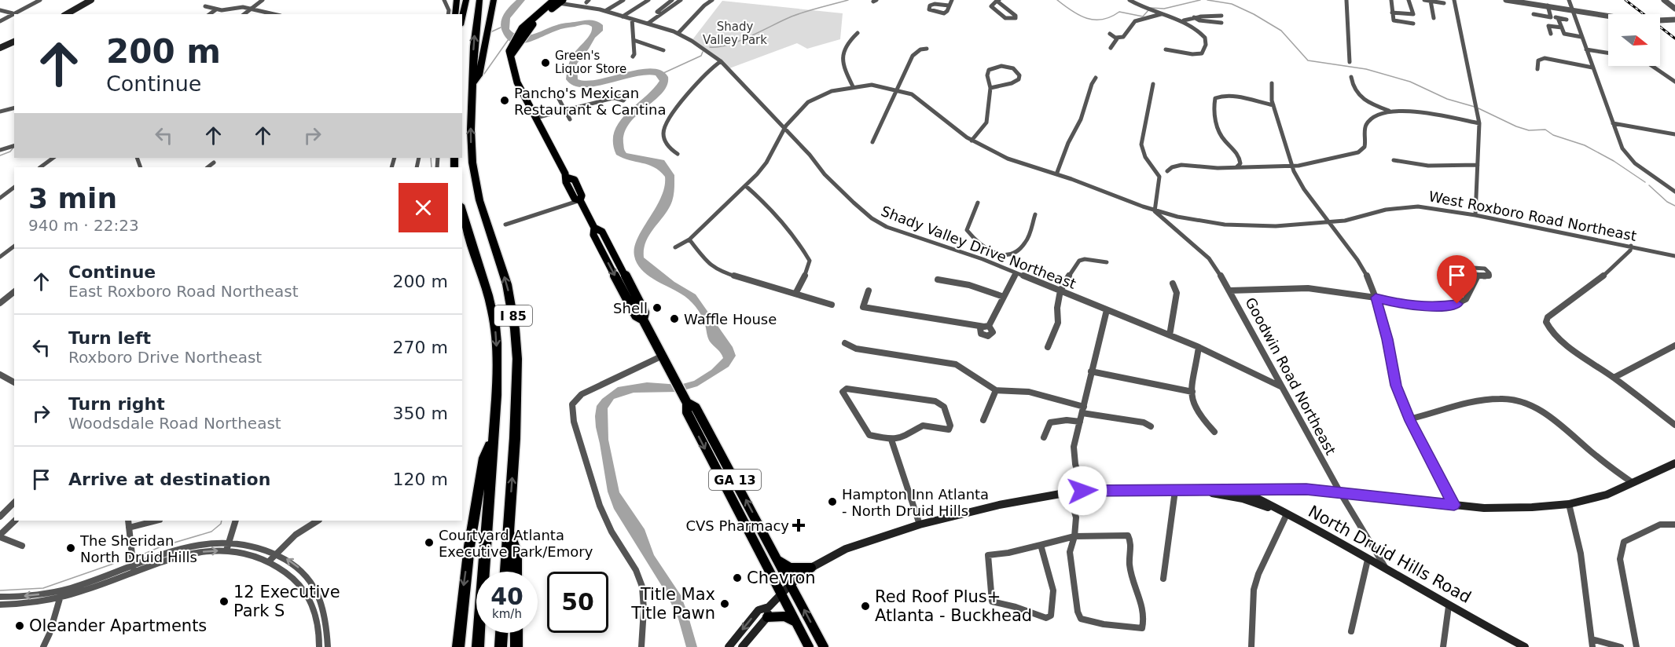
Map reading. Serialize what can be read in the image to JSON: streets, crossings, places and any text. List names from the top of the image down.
{
  "streets": {
    "highway": ["I 85"],
    "main road": ["GA 13", "North Druid Hills Road"],
    "street": ["West Roxboro Road Northeast", "Shady Valley Drive Northeast", "Goodwin Road Northeast"]
  },
  "crossings": [
    ["West Roxboro Road Northeast", "Shady Valley Drive Northeast"],
    ["West Roxboro Road Northeast", "Goodwin Road Northeast"],
    ["Shady Valley Drive Northeast", "Goodwin Road Northeast"],
    ["Goodwin Road Northeast", "North Druid Hills Road"]
  ],
  "parks": ["Shady Valley Park"],
  "places": {
    "other": [
      "Green's Liquor Store",
      "Pancho's Mexican Restaurant & Cantina",
      "Shell",
      "Waffle House",
      "Hampton Inn Atlanta - North Druid Hills",
      "Courtyard Atlanta Executive Park/Emory",
      "The Sheridan North Druid Hills",
      "Chevron",
      "12 Executive Park S",
      "Title Max Title Pawn",
      "Red Roof Plus+ Atlanta - Buckhead",
      "Oleander Apartments"
    ],
    "health": ["CVS Pharmacy"]
  },
  "north": "right",
  "page": {
    "turn": ["200 m", "Continue"],
    "heading": ["3 min", "940 m · 22:23"],
    "list": [
      {
        "name": "Continue",
        "note": "East Roxboro Road Northeast",
        "value": "200 m"
      },
      {
        "name": "Turn left",
        "note": "Roxboro Drive Northeast",
        "value": "270 m"
      },
      {
        "name": "Turn right",
        "note": "Woodsdale Road Northeast",
        "value": "350 m"
      },
      {
        "name": "Arrive at destination",
        "value": "120 m"
      }
    ],
    "speed": "40 km/h",
    "limit": "50"
  }
}
